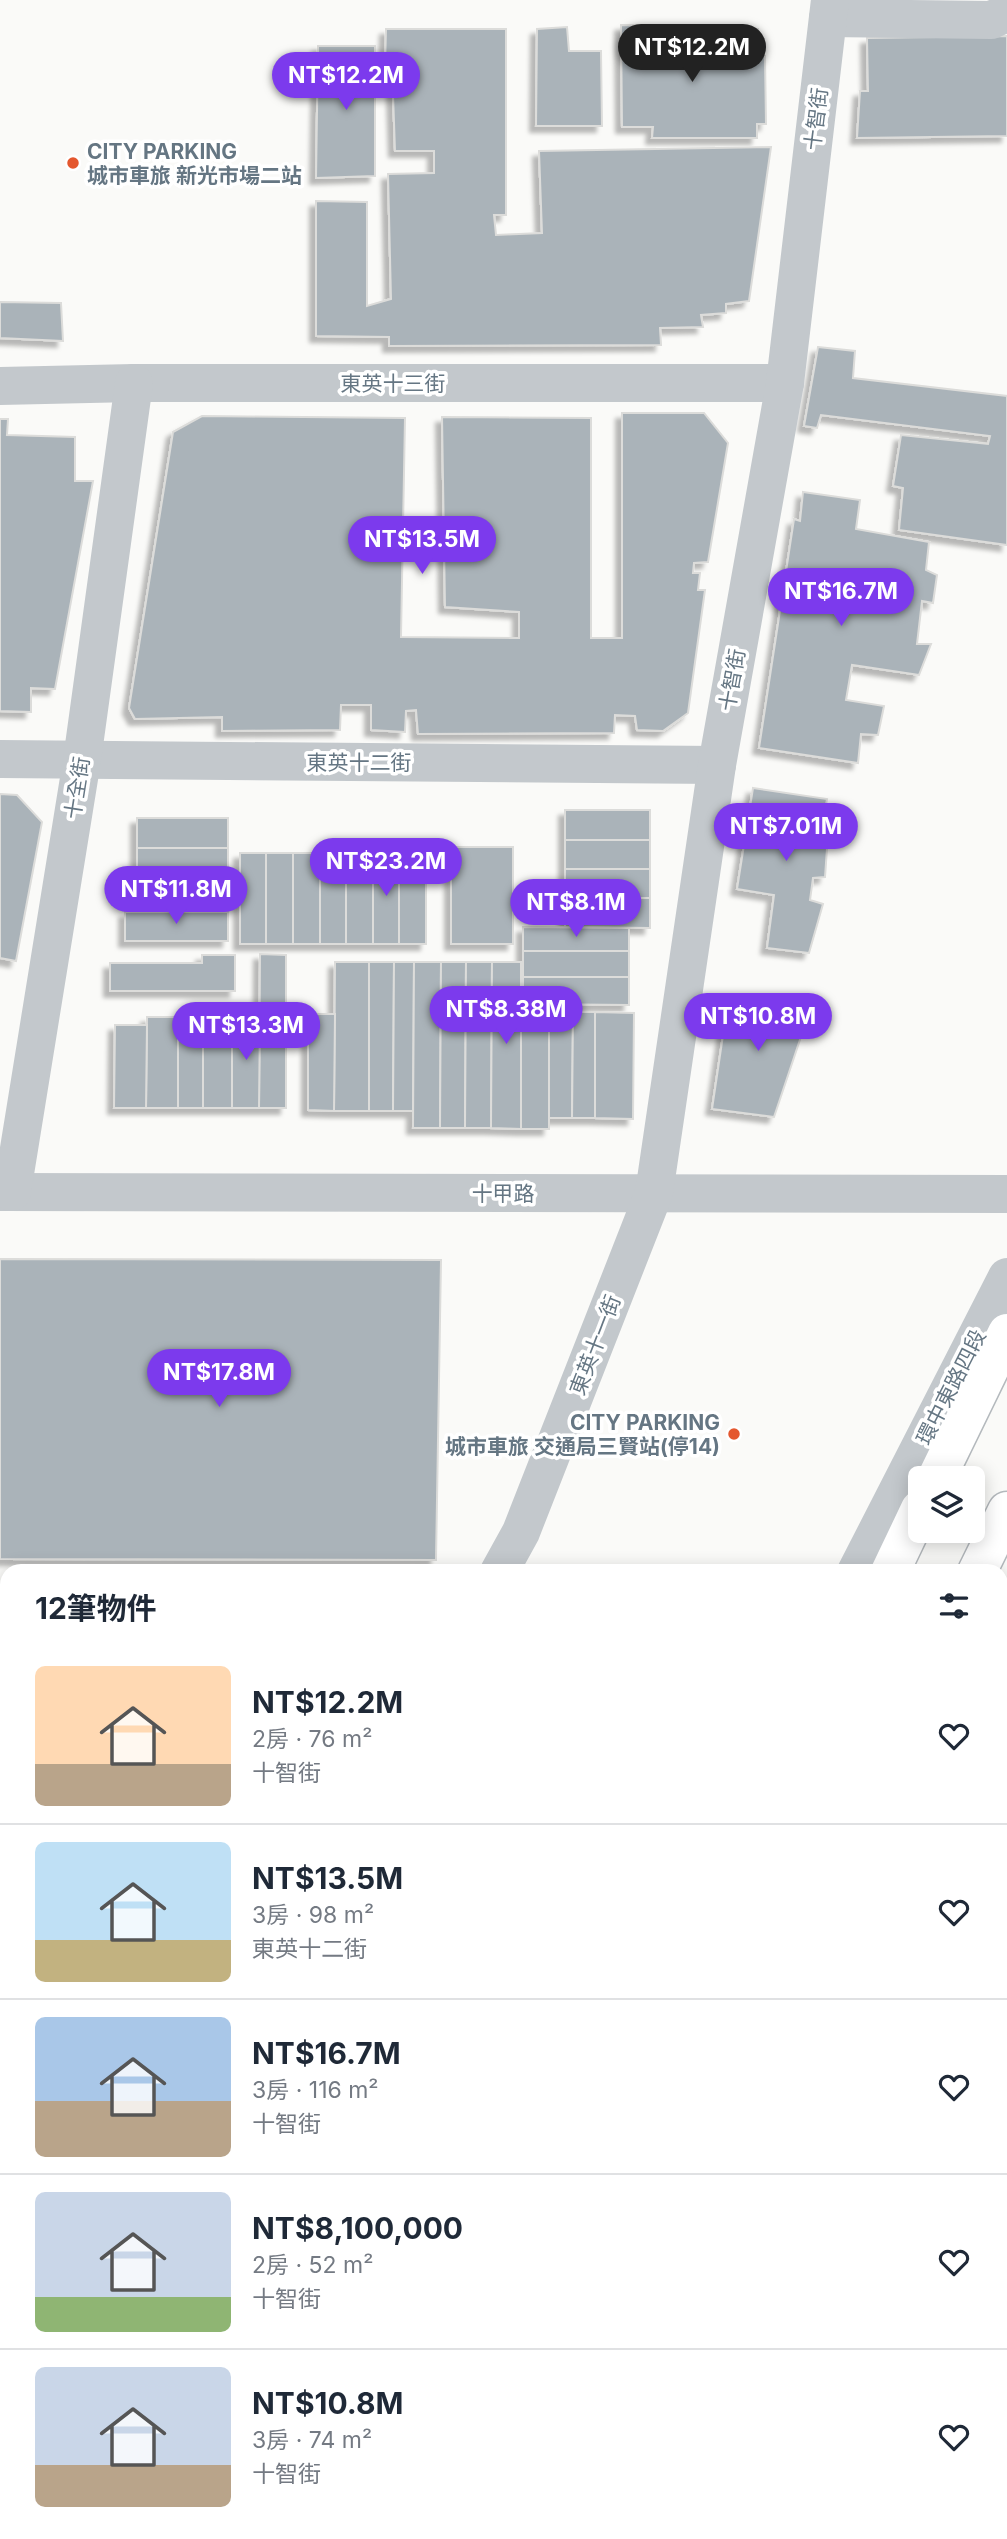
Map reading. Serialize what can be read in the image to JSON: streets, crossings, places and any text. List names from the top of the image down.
{
  "streets": {
    "street": [
      "十智街",
      "東英十三街",
      "東英十二街",
      "十全街",
      "十甲路",
      "東英十一街",
      "環中東路四段"
    ]
  },
  "crossings": [
    ["十智街", "東英十三街"],
    ["十智街", "東英十二街"],
    ["十智街", "十甲路"],
    ["十智街", "東英十一街"],
    ["東英十三街", "十全街"],
    ["東英十二街", "十全街"],
    ["十全街", "十甲路"],
    ["十甲路", "東英十一街"]
  ],
  "places": ["CITY PARKING 城市車旅 新光市場二站", "CITY PARKING 城市車旅 交通局三賢站(停14)"],
  "page": {
    "price": [
      "NT$12.2M",
      "NT$12.2M",
      "NT$13.5M",
      "NT$16.7M",
      "NT$7.01M",
      "NT$23.2M",
      "NT$11.8M",
      "NT$8.1M",
      "NT$8.38M",
      "NT$10.8M",
      "NT$13.3M",
      "NT$17.8M"
    ],
    "heading": "12筆物件",
    "list": [
      {
        "name": "NT$12.2M",
        "note": "2房 · 76 m² · 十智街"
      },
      {
        "name": "NT$13.5M",
        "note": "3房 · 98 m² · 東英十二街"
      },
      {
        "name": "NT$16.7M",
        "note": "3房 · 116 m² · 十智街"
      },
      {
        "name": "NT$8,100,000",
        "note": "2房 · 52 m² · 十智街"
      },
      {
        "name": "NT$10.8M",
        "note": "3房 · 74 m² · 十智街"
      }
    ]
  }
}
